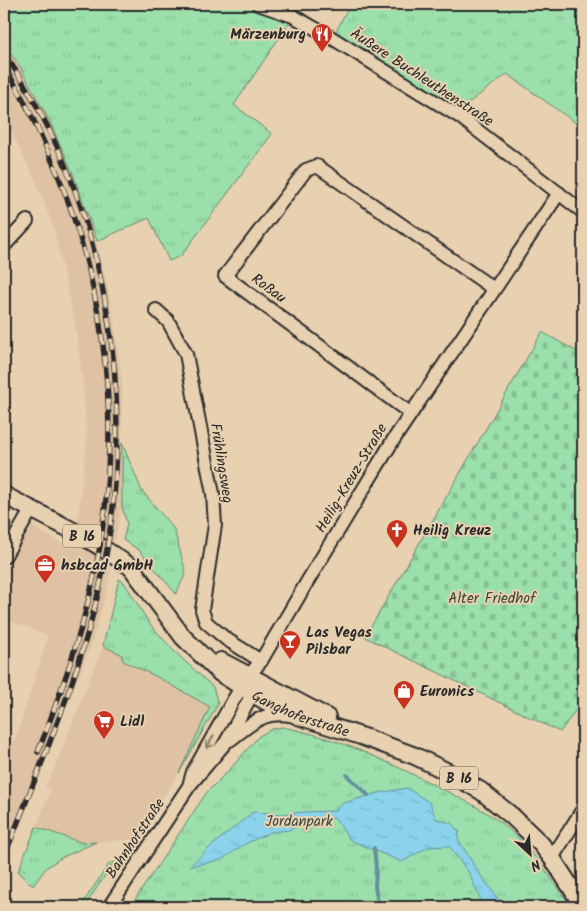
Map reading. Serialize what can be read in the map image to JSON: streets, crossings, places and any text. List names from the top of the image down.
{
  "streets": {
    "main road": ["B 16", "Ganghoferstraße"],
    "street": [
      "Äußere Buchleuthenstraße",
      "Roßau",
      "Frühlingsweg",
      "Heilig-Kreuz-Straße",
      "Bahnhofstraße"
    ]
  },
  "crossings": [
    ["Äußere Buchleuthenstraße", "Heilig-Kreuz-Straße"],
    ["Roßau", "Heilig-Kreuz-Straße"],
    ["Frühlingsweg", "Heilig-Kreuz-Straße"],
    ["Frühlingsweg", "B 16"],
    ["Frühlingsweg", "Ganghoferstraße"],
    ["Frühlingsweg", "Bahnhofstraße"],
    ["Heilig-Kreuz-Straße", "B 16"],
    ["Heilig-Kreuz-Straße", "Ganghoferstraße"],
    ["Heilig-Kreuz-Straße", "Bahnhofstraße"],
    ["B 16", "Ganghoferstraße"],
    ["B 16", "Bahnhofstraße"],
    ["Ganghoferstraße", "Bahnhofstraße"]
  ],
  "parks": ["Alter Friedhof", "Jordanpark"],
  "places": {
    "restaurant": ["Märzenburg"],
    "church": ["Heilig Kreuz"],
    "office": ["hsbcad GmbH"],
    "bar": ["Las Vegas Pilsbar"],
    "shop": ["Euronics"],
    "supermarket": ["Lidl"]
  },
  "north": "bottom right"
}
